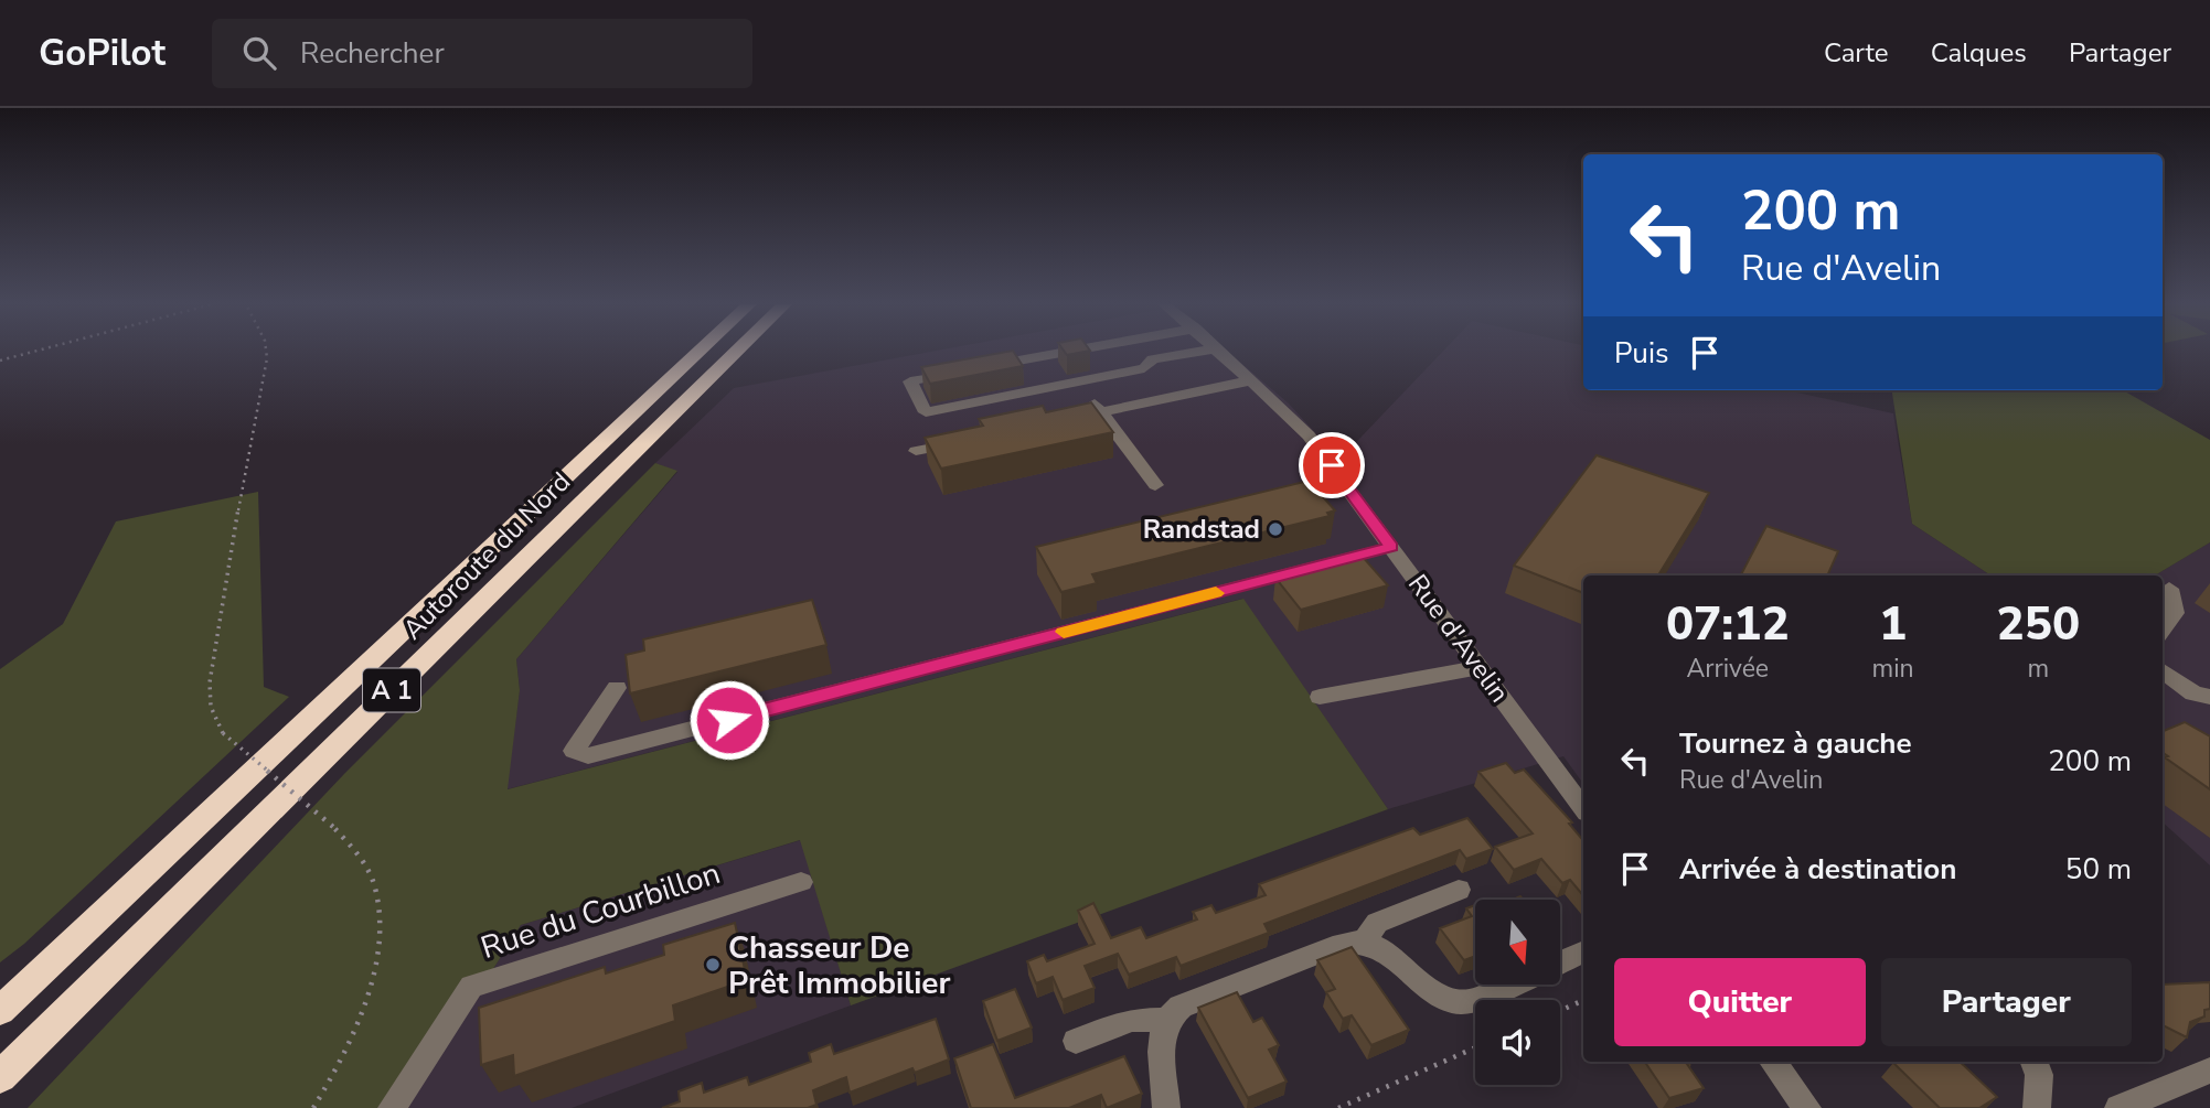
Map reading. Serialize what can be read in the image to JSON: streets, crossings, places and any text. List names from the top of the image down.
{
  "streets": {
    "highway": ["Autoroute du Nord", "A 1"],
    "street": ["Rue d'Avelin", "Rue du Courbillon"]
  },
  "places": ["Randstad", "Chasseur De Prêt Immobilier"],
  "north": "bottom",
  "page": {
    "header": "GoPilot",
    "search": "Rechercher",
    "nav": ["Carte", "Calques", "Partager"],
    "turn": ["200 m", "Rue d'Avelin"],
    "then": "Puis",
    "eta": [
      "07:12",
      "Arrivée",
      "1",
      "min",
      "250",
      "m"
    ],
    "list": [
      {
        "name": "Tournez à gauche",
        "note": "Rue d'Avelin",
        "value": "200 m"
      },
      {
        "name": "Arrivée à destination",
        "value": "50 m"
      }
    ],
    "buttons": ["Quitter", "Partager"]
  }
}
